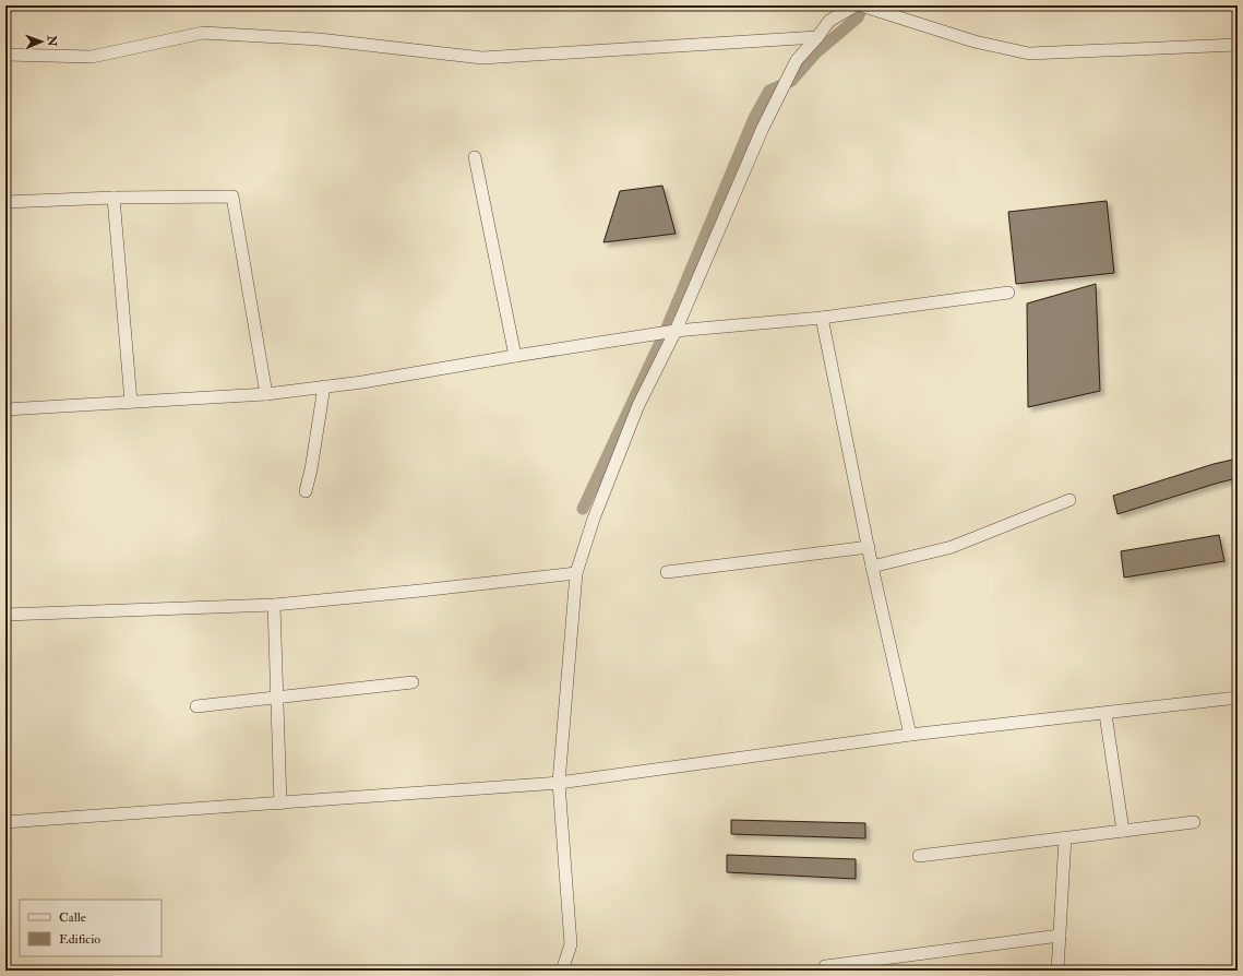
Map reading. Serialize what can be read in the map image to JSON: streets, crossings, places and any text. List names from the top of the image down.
{
  "legend": ["Calle", "Edificio"],
  "north": "right"
}
